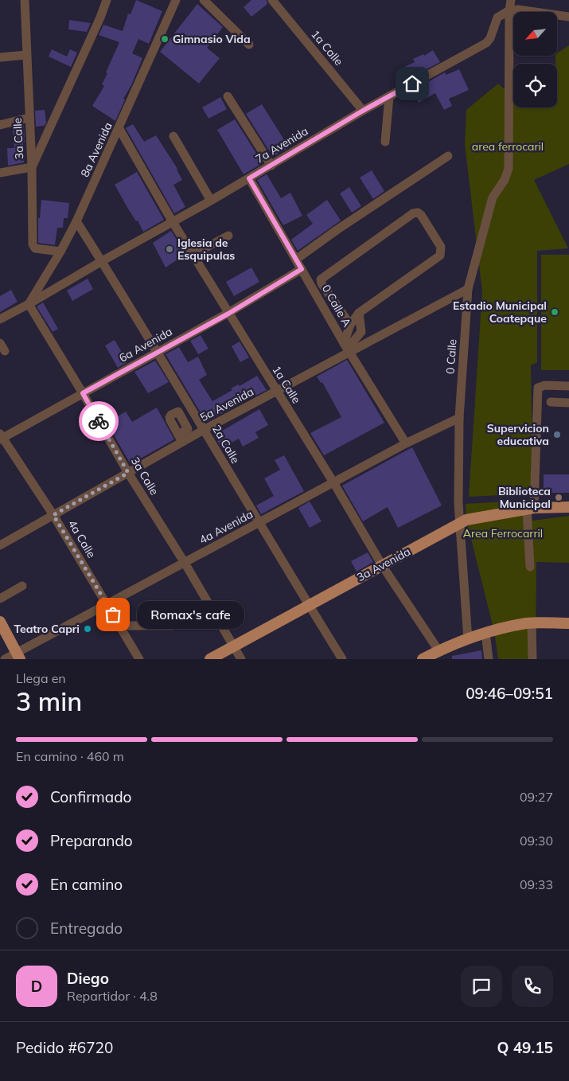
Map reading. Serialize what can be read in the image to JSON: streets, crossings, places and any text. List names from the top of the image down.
{
  "streets": {
    "main road": ["3a Avenida"],
    "street": [
      "1a Calle",
      "3a Calle",
      "7a Avenida",
      "8a Avenida",
      "0 Calle A",
      "6a Avenida",
      "0 Calle",
      "5a Avenida",
      "2a Calle",
      "4a Avenida",
      "4a Calle"
    ]
  },
  "crossings": [
    ["1a Calle", "7a Avenida"],
    ["1a Calle", "8a Avenida"],
    ["1a Calle", "6a Avenida"],
    ["1a Calle", "5a Avenida"],
    ["1a Calle", "4a Avenida"],
    ["1a Calle", "3a Avenida"],
    ["3a Calle", "7a Avenida"],
    ["3a Calle", "8a Avenida"],
    ["3a Calle", "6a Avenida"],
    ["3a Calle", "5a Avenida"],
    ["3a Calle", "4a Avenida"],
    ["3a Calle", "3a Avenida"],
    ["7a Avenida", "8a Avenida"],
    ["7a Avenida", "0 Calle A"],
    ["7a Avenida", "0 Calle"],
    ["7a Avenida", "2a Calle"],
    ["8a Avenida", "2a Calle"],
    ["0 Calle A", "6a Avenida"],
    ["0 Calle A", "5a Avenida"],
    ["0 Calle A", "4a Avenida"],
    ["6a Avenida", "2a Calle"],
    ["6a Avenida", "4a Calle"],
    ["0 Calle", "5a Avenida"],
    ["0 Calle", "4a Avenida"],
    ["0 Calle", "3a Avenida"],
    ["5a Avenida", "2a Calle"],
    ["5a Avenida", "4a Calle"],
    ["2a Calle", "4a Avenida"],
    ["2a Calle", "3a Avenida"],
    ["4a Avenida", "4a Calle"]
  ],
  "parks": ["area ferrocaril", "Area Ferrocarril"],
  "places": [
    "Gimnasio Vida",
    "Iglesia de Esquipulas",
    "Estadio Municipal Coatepque",
    "Supervicion educativa",
    "Biblioteca Municipal",
    "Romax's cafe",
    "Teatro Capri"
  ],
  "north": "bottom left",
  "page": {
    "bubble": "Romax's cafe",
    "heading": ["3 min", "Llega en", "09:46–09:51"],
    "panel": [
      "Diego",
      "Repartidor · 4.8",
      "Pedido #6720",
      "Q 49.15"
    ],
    "bar": "En camino · 460 m",
    "list": [
      ["Confirmado", "09:27"],
      ["Preparando", "09:30"],
      ["En camino", "09:33"],
      "Entregado"
    ],
    "round": "D"
  }
}
